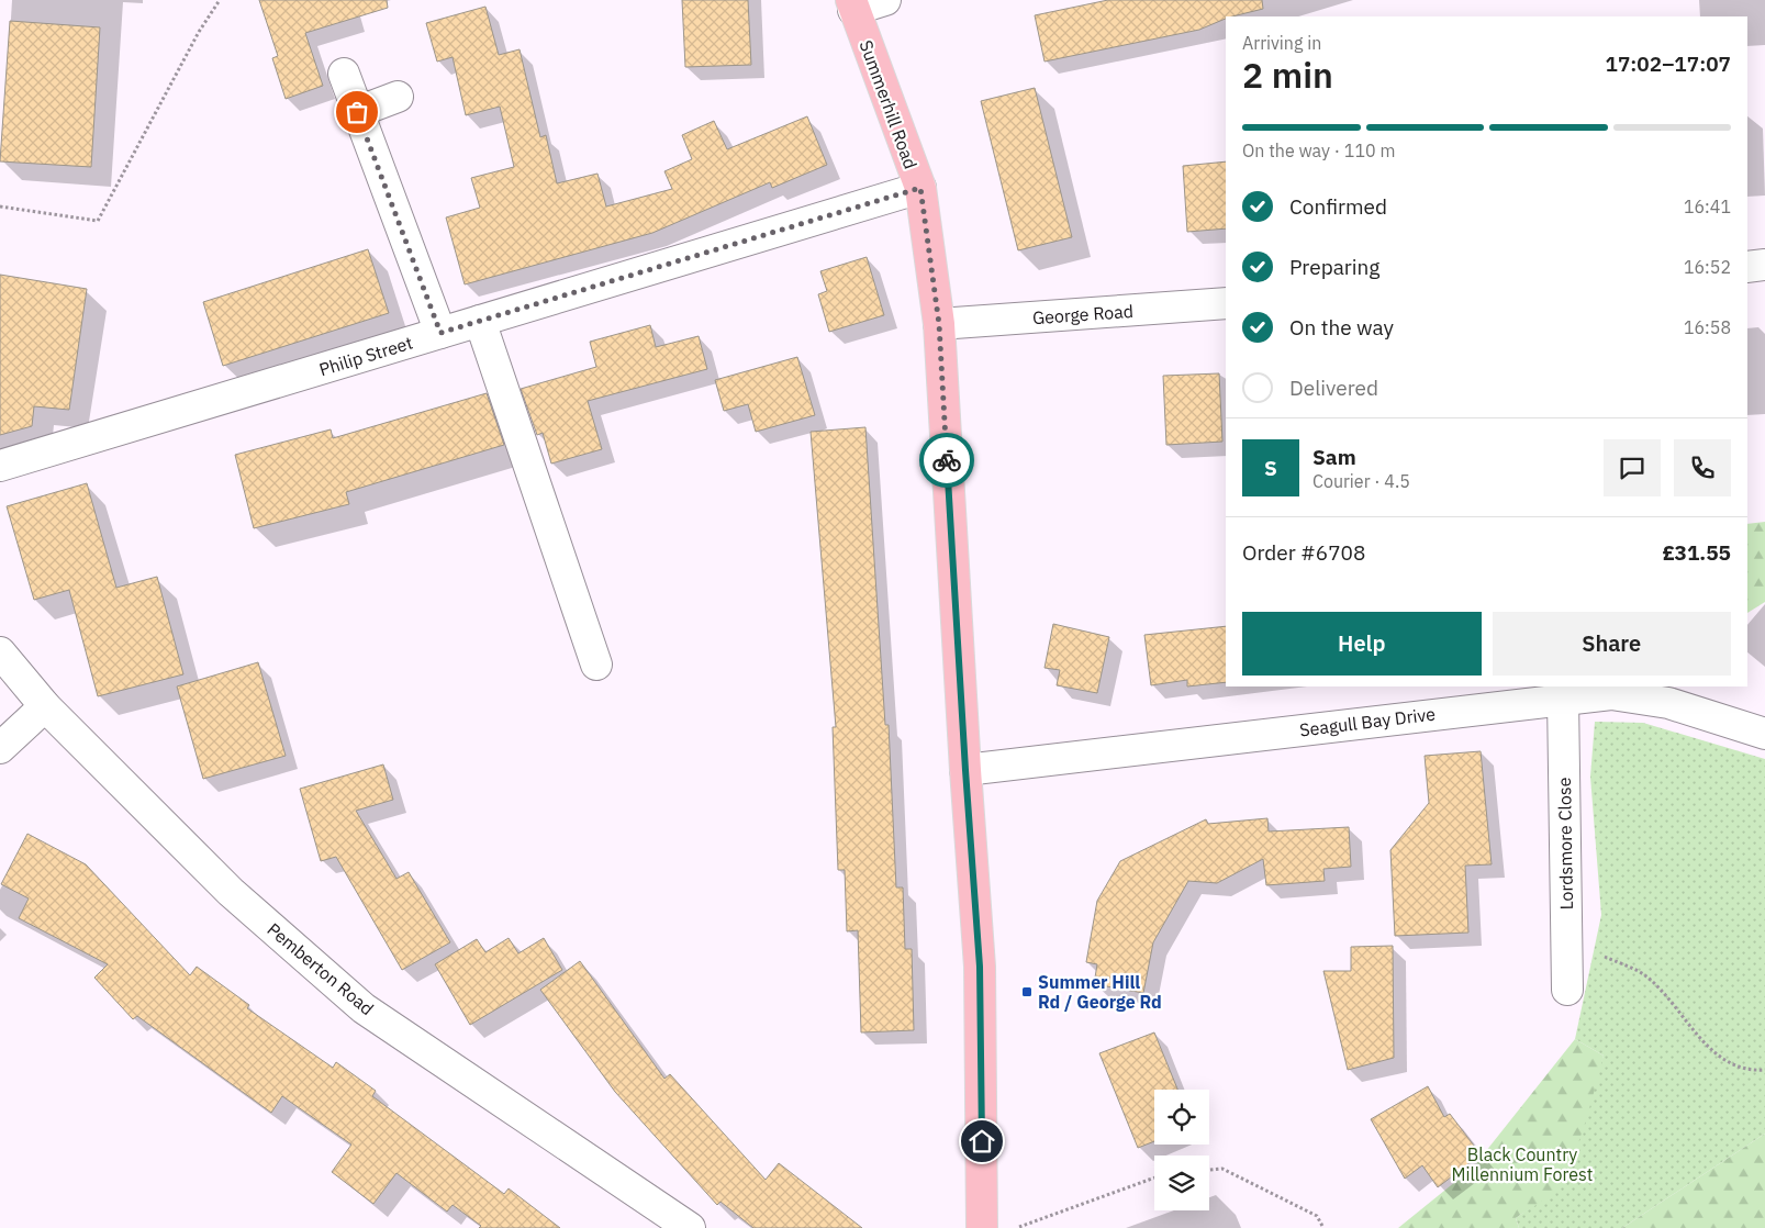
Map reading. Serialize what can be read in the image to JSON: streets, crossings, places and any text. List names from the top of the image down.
{
  "streets": {
    "main road": ["Summerhill Road"],
    "street": [
      "George Road",
      "Philip Street",
      "Seagull Bay Drive",
      "Lordsmore Close",
      "Pemberton Road"
    ]
  },
  "crossings": [
    ["Summerhill Road", "George Road"],
    ["Summerhill Road", "Philip Street"],
    ["Summerhill Road", "Seagull Bay Drive"],
    ["Seagull Bay Drive", "Lordsmore Close"]
  ],
  "parks": ["Black Country Millennium Forest"],
  "places": {
    "transit": ["Summer Hill Rd / George Rd"]
  },
  "page": {
    "heading": ["2 min", "Arriving in", "17:02–17:07"],
    "panel": [
      "Sam",
      "Courier · 4.5",
      "Order #6708",
      "£31.55"
    ],
    "bar": "On the way · 110 m",
    "list": [
      ["Confirmed", "16:41"],
      ["Preparing", "16:52"],
      ["On the way", "16:58"],
      "Delivered"
    ],
    "round": "S",
    "buttons": ["Help", "Share"]
  }
}
